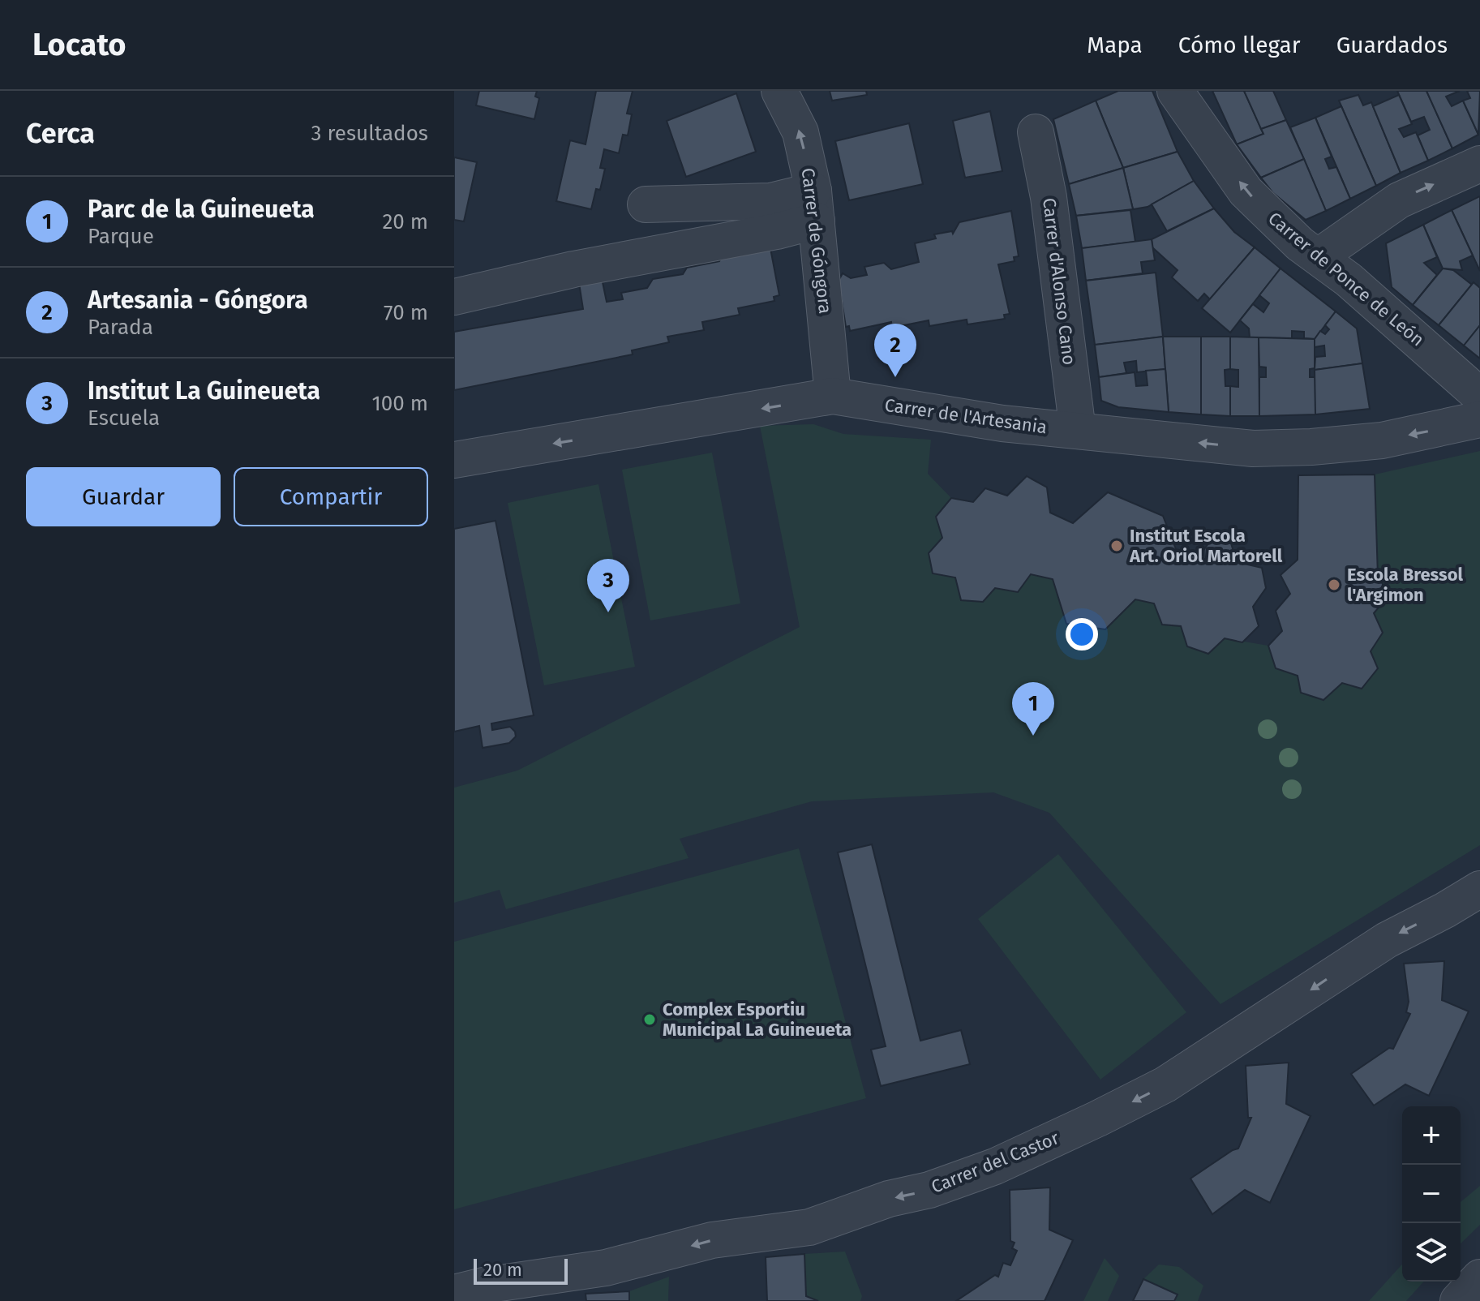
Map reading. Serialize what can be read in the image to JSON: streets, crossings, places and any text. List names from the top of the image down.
{
  "streets": {
    "street": [
      "Carrer de Góngora",
      "Carrer de Ponce de León",
      "Carrer d'Alonso Cano",
      "Carrer de l'Artesania",
      "Carrer del Castor"
    ]
  },
  "crossings": [
    ["Carrer de Góngora", "Carrer de l'Artesania"],
    ["Carrer d'Alonso Cano", "Carrer de l'Artesania"]
  ],
  "one_way": ["Carrer de Góngora", "Carrer de Ponce de León", "Carrer del Castor"],
  "places": ["Institut Escola Art. Oriol Martorell", "Escola Bressol l'Argimon", "Complex Esportiu Municipal La Guineueta"],
  "scale_bar": "20 m",
  "page": {
    "header": "Locato",
    "nav": ["Mapa", "Cómo llegar", "Guardados"],
    "heading": ["Cerca", "3 resultados"],
    "list": [
      {
        "mark": "1",
        "name": "Parc de la Guineueta",
        "note": "Parque",
        "value": "20 m"
      },
      {
        "mark": "2",
        "name": "Artesania - Góngora",
        "note": "Parada",
        "value": "70 m"
      },
      {
        "mark": "3",
        "name": "Institut La Guineueta",
        "note": "Escuela",
        "value": "100 m"
      }
    ],
    "pins": ["2", "3", "1"],
    "buttons": ["Guardar", "Compartir"],
    "map_buttons": ["+", "−"],
    "scale": "20 m"
  }
}
